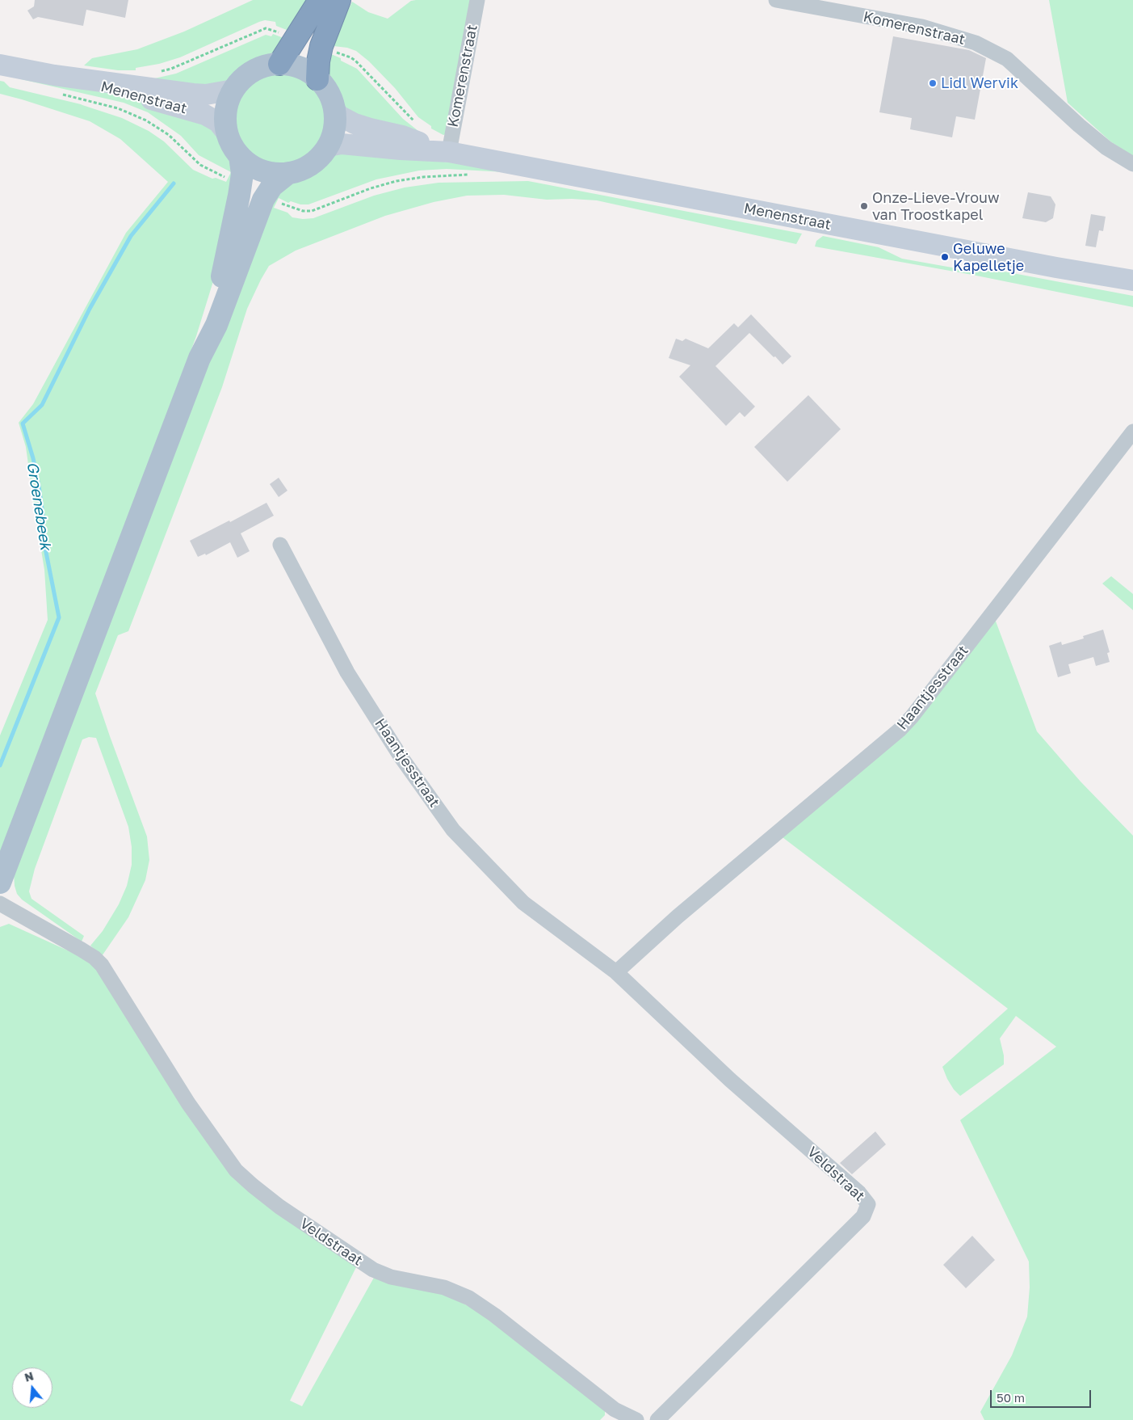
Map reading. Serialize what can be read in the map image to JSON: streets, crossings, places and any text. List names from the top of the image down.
{
  "streets": {
    "street": [
      "Komerenstraat",
      "Menenstraat",
      "Haantjesstraat",
      "Veldstraat"
    ]
  },
  "crossings": [
    ["Komerenstraat", "Menenstraat"],
    ["Haantjesstraat", "Veldstraat"]
  ],
  "water": ["Groenebeek"],
  "places": ["Lidl Wervik", "Onze-Lieve-Vrouw van Troostkapel", "Geluwe Kapelletje"],
  "scale_bar": "50 m",
  "north": "top"
}
